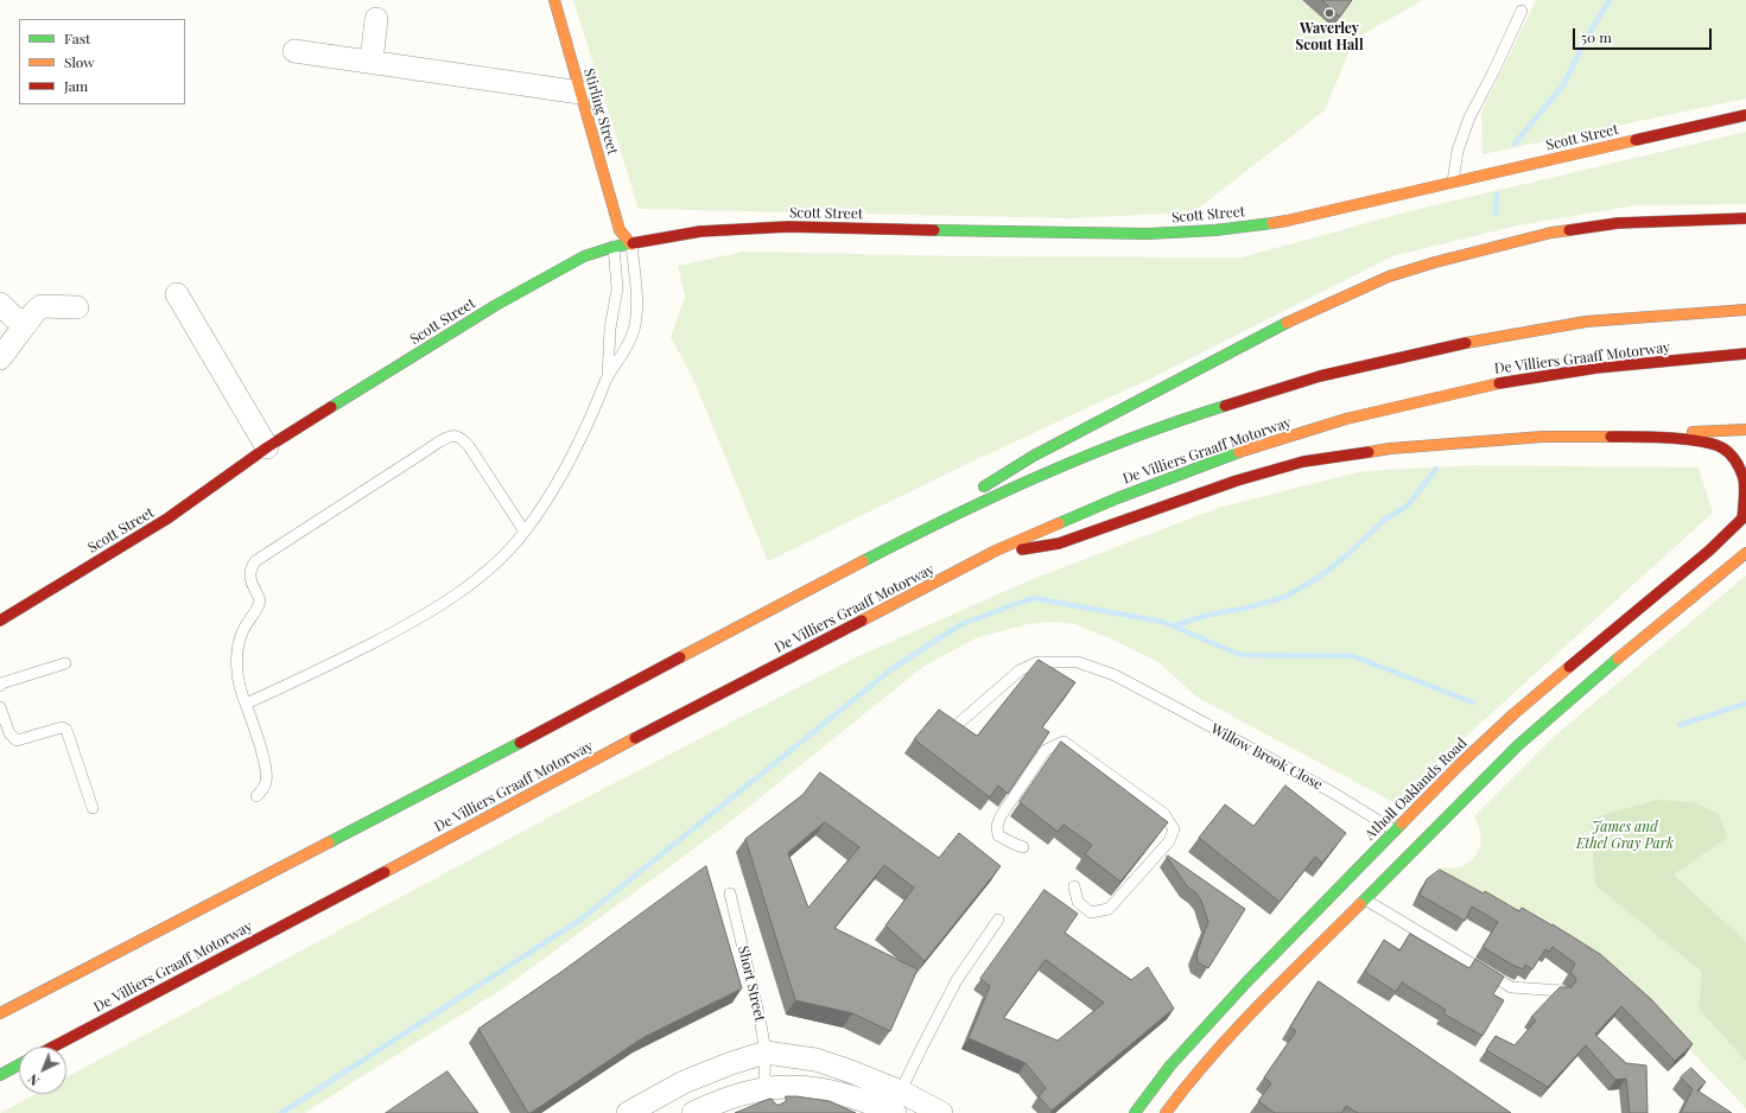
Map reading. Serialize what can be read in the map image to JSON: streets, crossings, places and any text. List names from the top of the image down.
{
  "streets": {
    "main road": [
      "Stirling Street",
      "Scott Street",
      "De Villiers Graaff Motorway",
      "Atholl Oaklands Road"
    ],
    "lane": ["Willow Brook Close", "Short Street"]
  },
  "crossings": [
    ["Stirling Street", "Scott Street"],
    ["Willow Brook Close", "Atholl Oaklands Road"]
  ],
  "parks": ["James and Ethel Gray Park"],
  "places": ["Waverley Scout Hall"],
  "legend": ["Fast", "Slow", "Jam"],
  "scale_bar": "50 m",
  "north": "bottom left"
}
